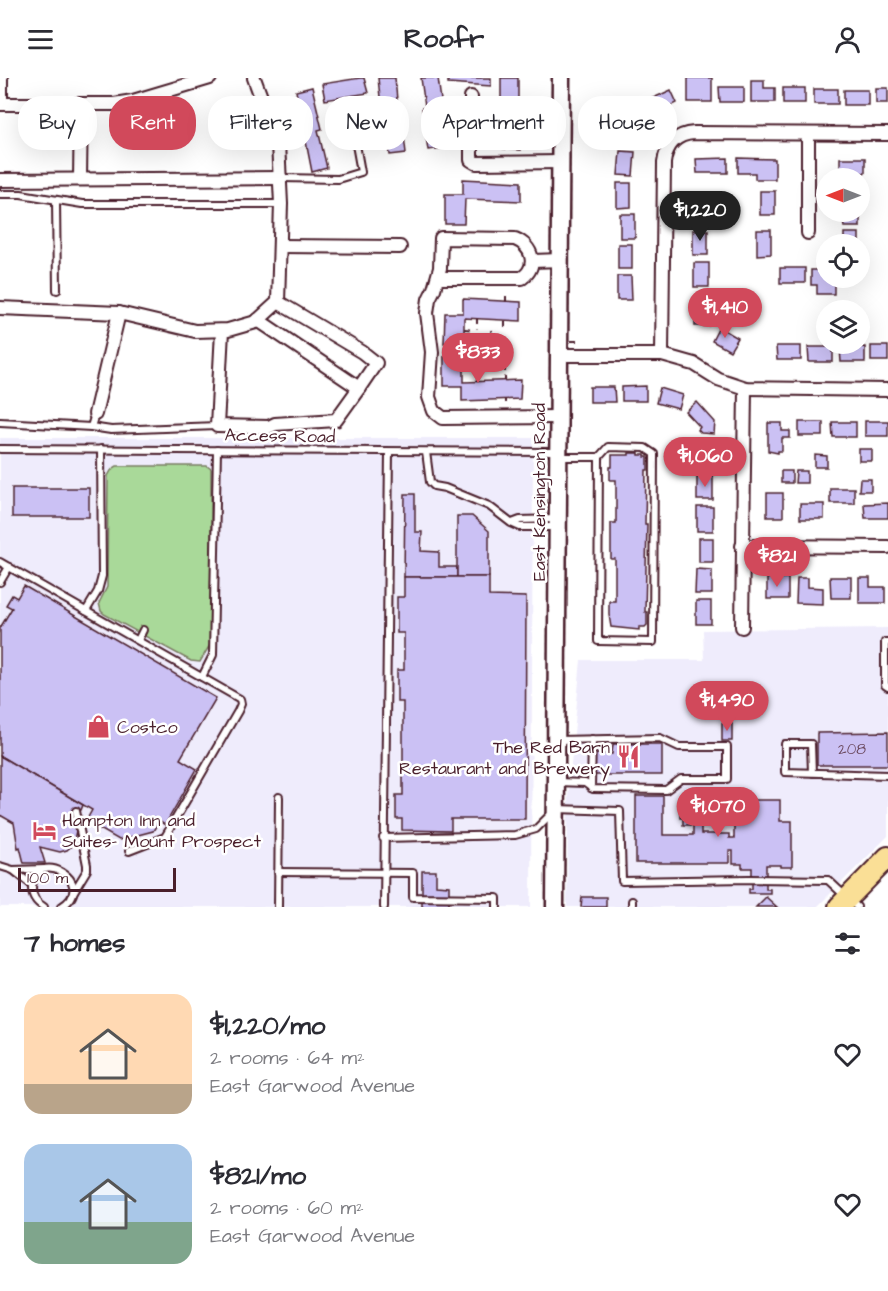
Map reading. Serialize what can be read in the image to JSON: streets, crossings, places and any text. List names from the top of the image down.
{
  "streets": {
    "main road": ["East Kensington Road"],
    "lane": ["Access Road"]
  },
  "crossings": [
    ["Access Road", "East Kensington Road"]
  ],
  "places": {
    "shop": ["Costco"],
    "restaurant": ["The Red Barn Restaurant and Brewery"],
    "hotel": ["Hampton Inn and Suites- Mount Prospect"]
  },
  "house_numbers": ["208"],
  "scale_bar": "100 m",
  "north": "left",
  "page": {
    "header": "Roofr",
    "chip": [
      "Buy",
      "Rent",
      "Filters",
      "New",
      "Apartment",
      "House"
    ],
    "price": [
      "$1,220",
      "$1,410",
      "$833",
      "$1,060",
      "$821",
      "$1,490",
      "$1,070"
    ],
    "scale": "100 m",
    "heading": "7 homes",
    "list": [
      {
        "name": "$1,220/mo",
        "note": "2 rooms · 64 m² · East Garwood Avenue"
      },
      {
        "name": "$821/mo",
        "note": "2 rooms · 60 m² · East Garwood Avenue"
      }
    ]
  }
}
